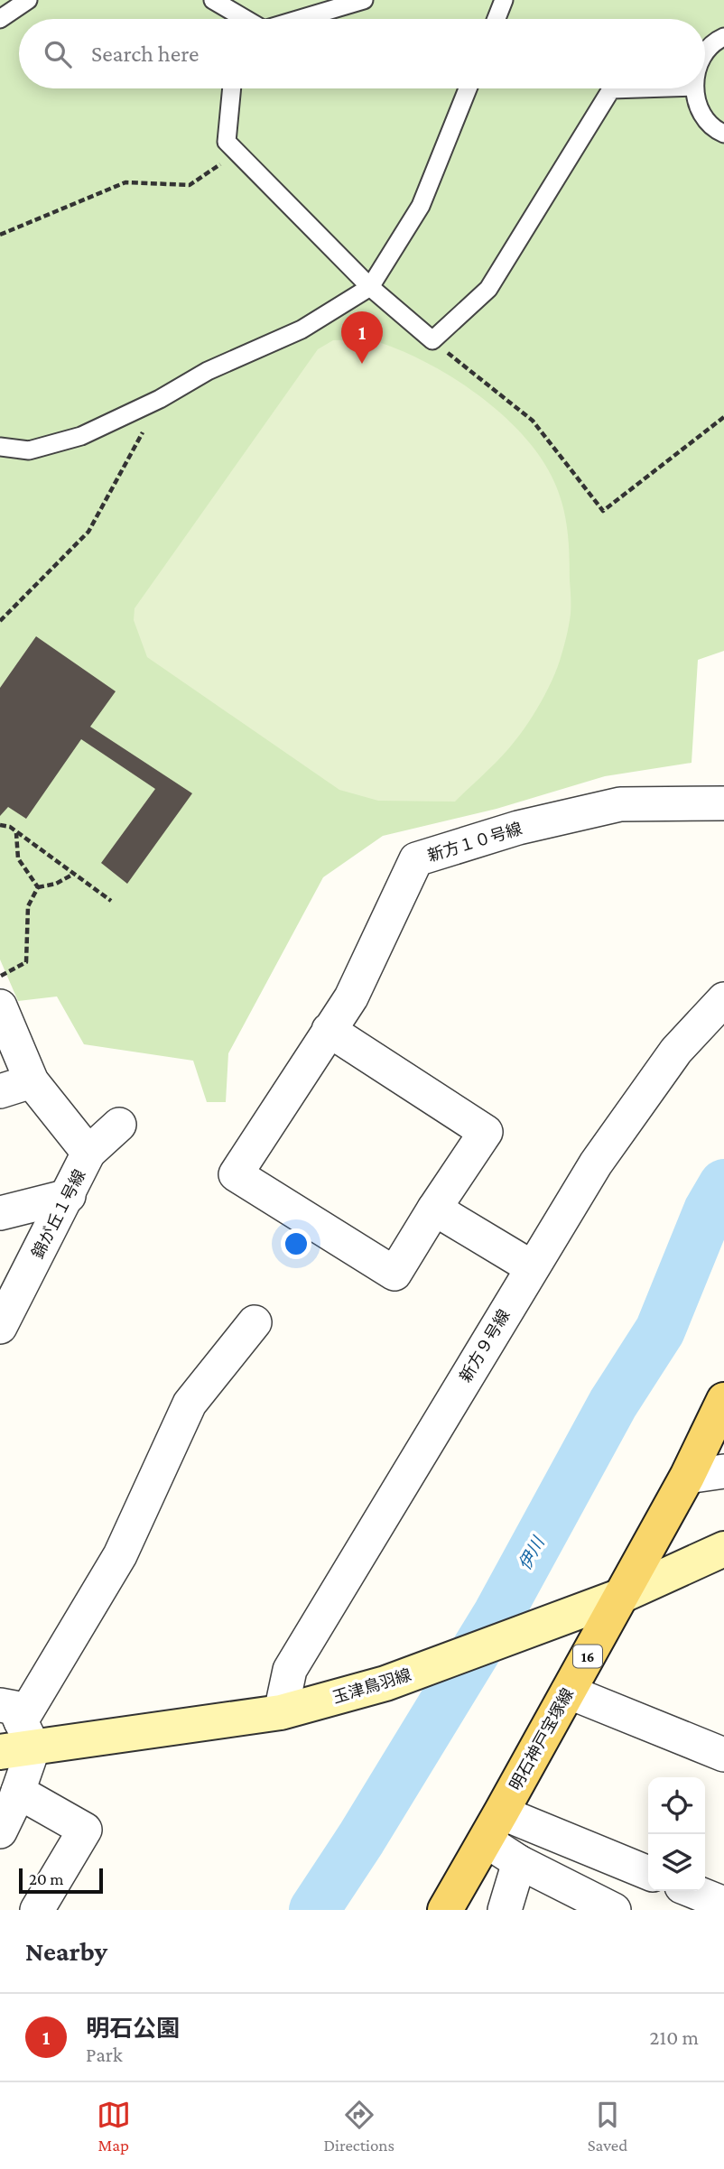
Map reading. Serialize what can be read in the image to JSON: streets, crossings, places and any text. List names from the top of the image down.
{
  "streets": {
    "main road": ["16", "明石神戸宝塚線"],
    "street": [
      "新方１０号線",
      "錦が丘１号線",
      "新方９号線",
      "玉津鳥羽線"
    ]
  },
  "crossings": [
    ["新方９号線", "玉津鳥羽線"],
    ["玉津鳥羽線", "明石神戸宝塚線"]
  ],
  "water": ["伊川"],
  "scale_bar": "20 m",
  "page": {
    "search": "Search here",
    "pins": "1",
    "scale": "20 m",
    "heading": "Nearby",
    "list": [
      {
        "mark": "1",
        "name": "明石公園",
        "note": "Park",
        "value": "210 m"
      }
    ],
    "nav": ["Map", "Directions", "Saved"]
  }
}
